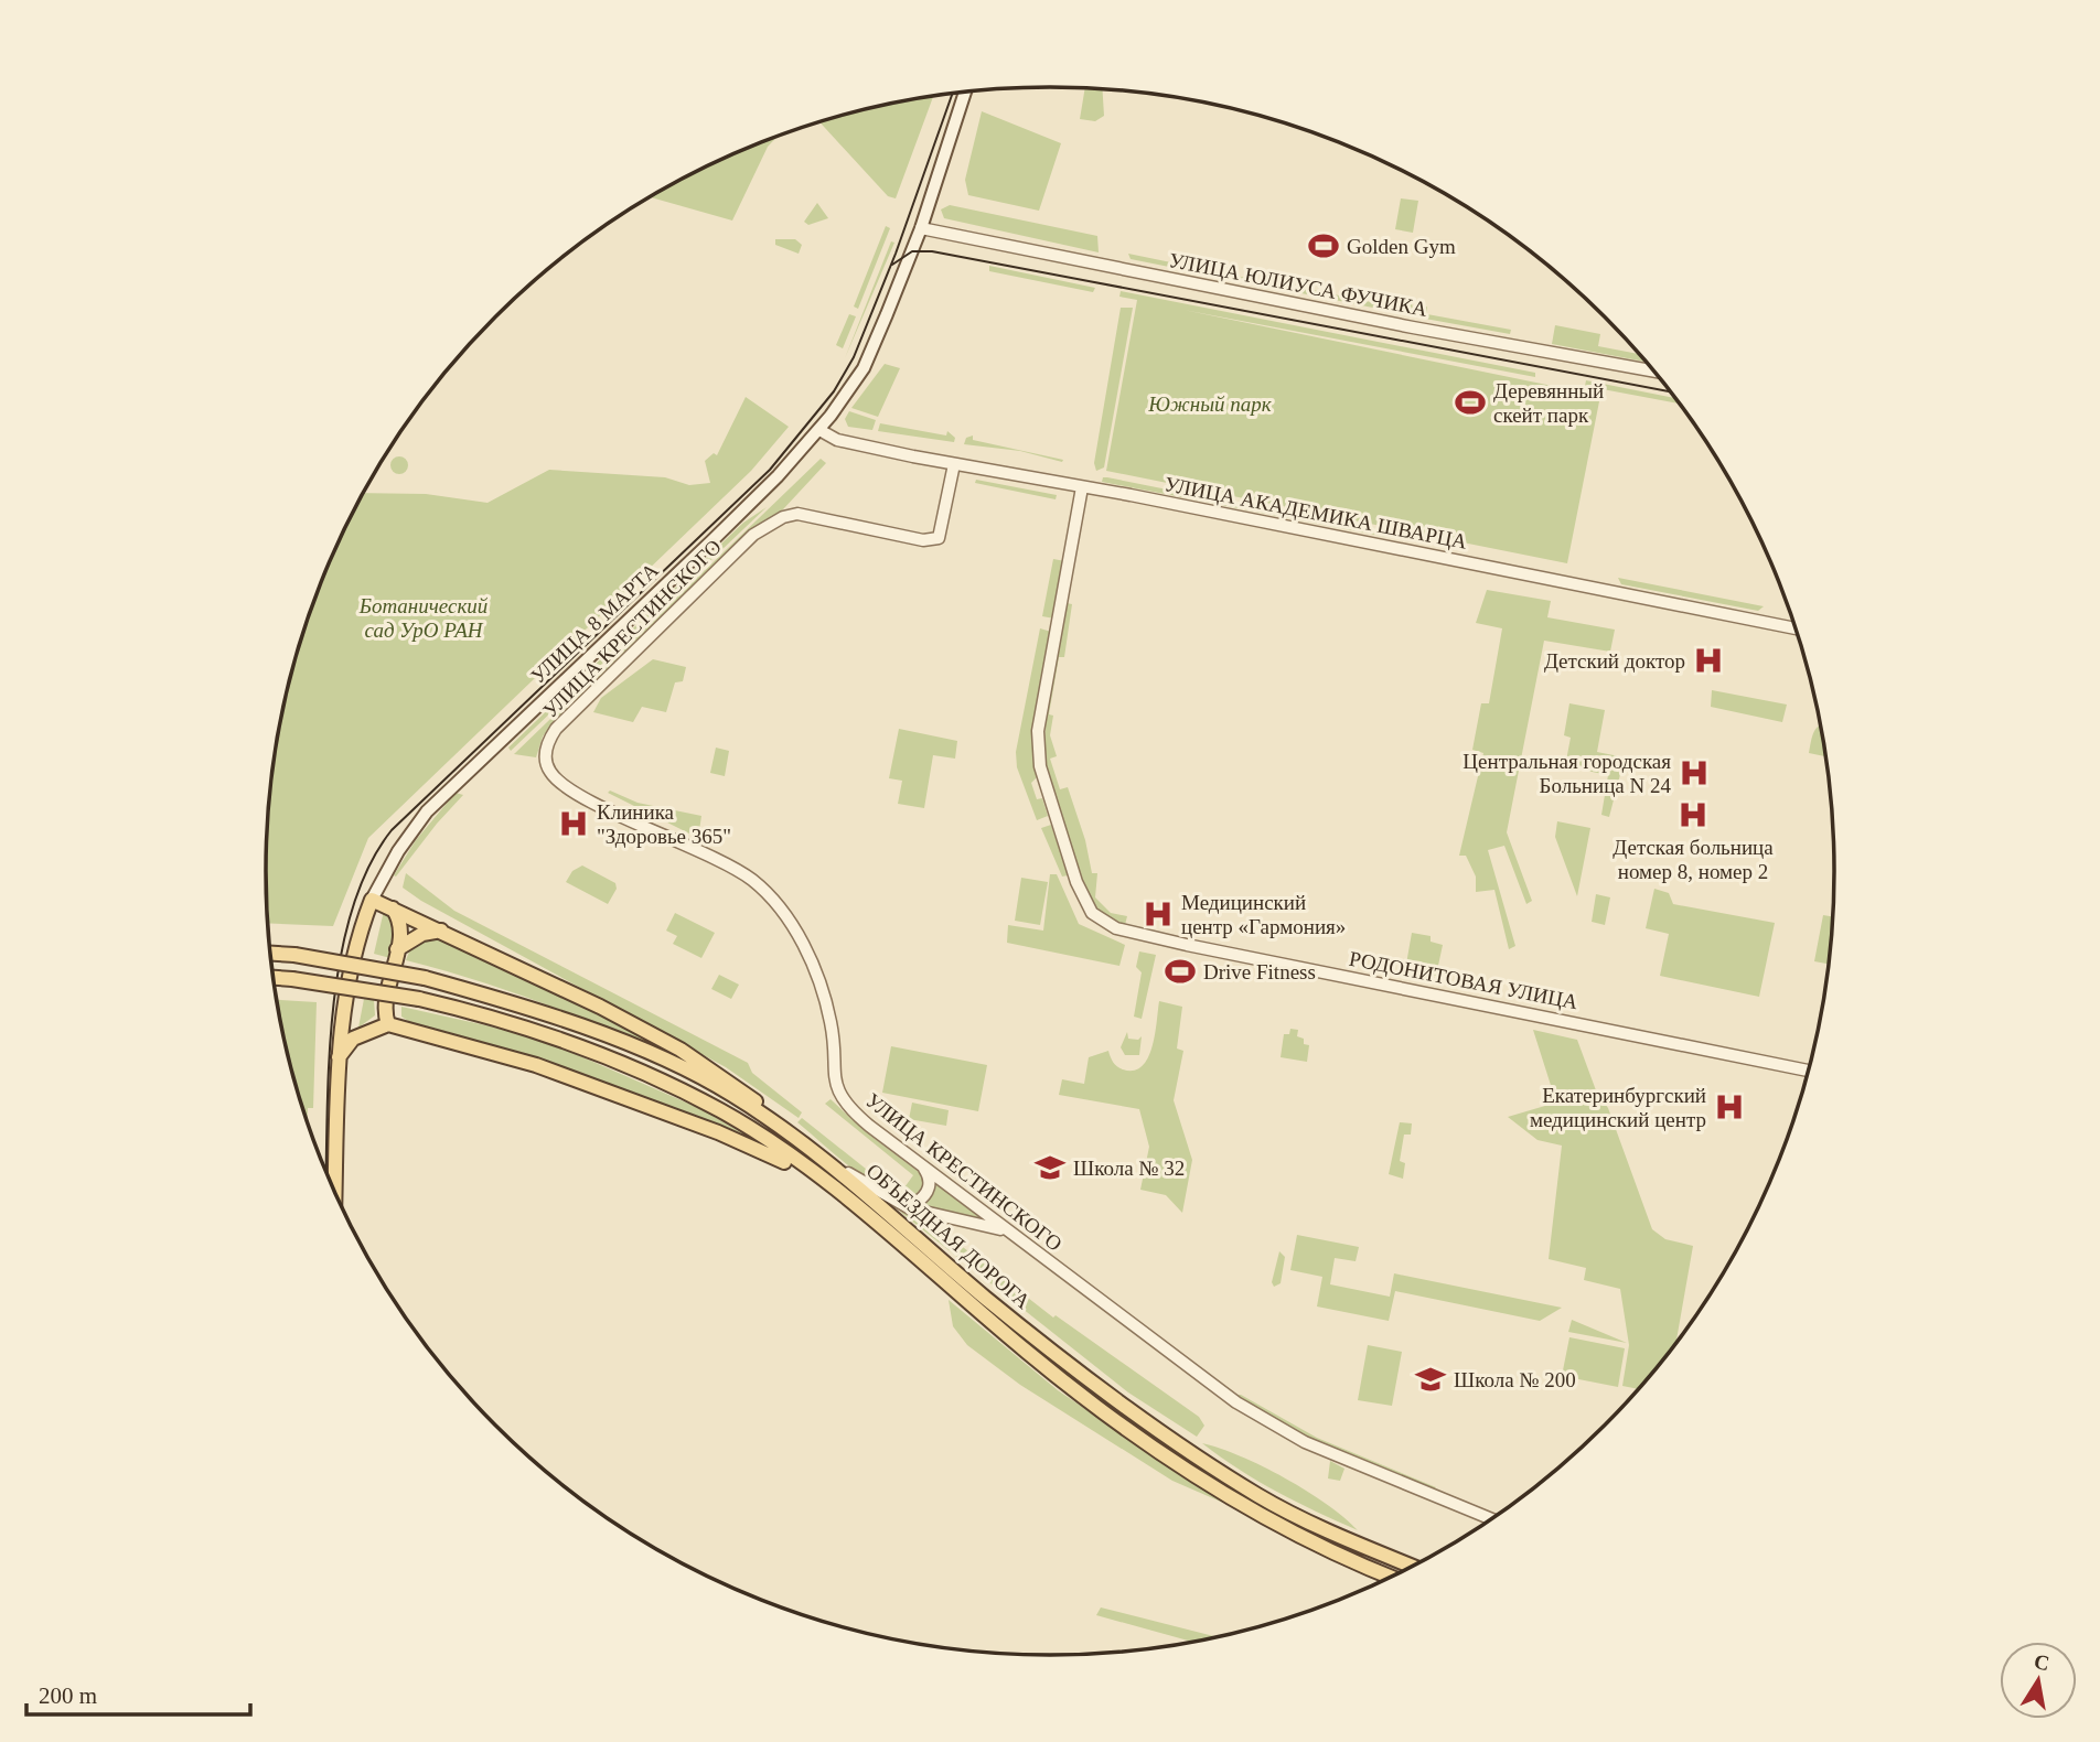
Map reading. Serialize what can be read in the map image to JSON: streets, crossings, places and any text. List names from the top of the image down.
{
  "streets": {
    "main road": ["УЛИЦА 8 МАРТА", "ОБЪЕЗДНАЯ ДОРОГА"],
    "street": [
      "УЛИЦА ЮЛИУСА ФУЧИКА",
      "УЛИЦА АКАДЕМИКА ШВАРЦА",
      "УЛИЦА КРЕСТИНСКОГО",
      "РОДОНИТОВАЯ УЛИЦА"
    ]
  },
  "crossings": [
    ["УЛИЦА ЮЛИУСА ФУЧИКА", "УЛИЦА 8 МАРТА"],
    ["УЛИЦА АКАДЕМИКА ШВАРЦА", "УЛИЦА 8 МАРТА"],
    ["УЛИЦА АКАДЕМИКА ШВАРЦА", "УЛИЦА КРЕСТИНСКОГО"],
    ["УЛИЦА АКАДЕМИКА ШВАРЦА", "РОДОНИТОВАЯ УЛИЦА"]
  ],
  "parks": ["Южный парк", "Ботанический сад УрО РАН"],
  "places": {
    "sports": ["Golden Gym", "Деревянный скейт парк", "Drive Fitness"],
    "hospital": [
      "Детский доктор",
      "Центральная городская Больница N 24",
      "Детская больница номер 8, номер 2",
      "Клиника \"Здоровье 365\"",
      "Медицинский центр «Гармония»",
      "Екатеринбургский медицинский центр"
    ],
    "school or university": ["Школа № 32", "Школа № 200"]
  },
  "scale_bar": "200 m",
  "north": "top"
}
